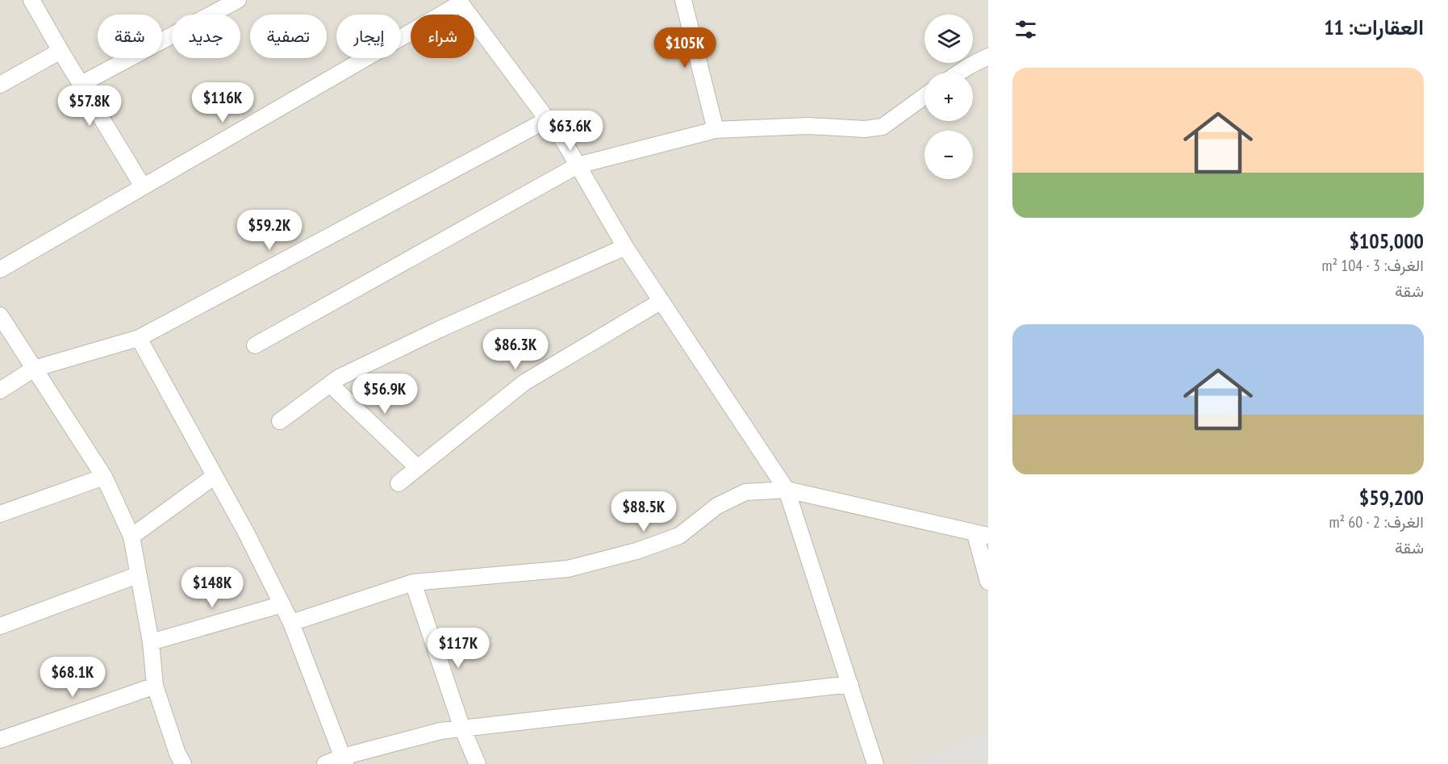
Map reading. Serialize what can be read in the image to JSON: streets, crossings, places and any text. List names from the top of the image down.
{
  "page": {
    "heading": "العقارات: 11",
    "map_buttons": ["+", "−"],
    "chip": [
      "شراء",
      "إيجار",
      "تصفية",
      "جديد",
      "شقة"
    ],
    "price": [
      "$105K",
      "$116K",
      "$57.8K",
      "$63.6K",
      "$59.2K",
      "$86.3K",
      "$56.9K",
      "$88.5K",
      "$148K",
      "$117K",
      "$68.1K"
    ],
    "list": [
      {
        "name": "$105,000",
        "note": "الغرف: 3 · 104 m² · شقة"
      },
      {
        "name": "$59,200",
        "note": "الغرف: 2 · 60 m² · شقة"
      }
    ]
  }
}
